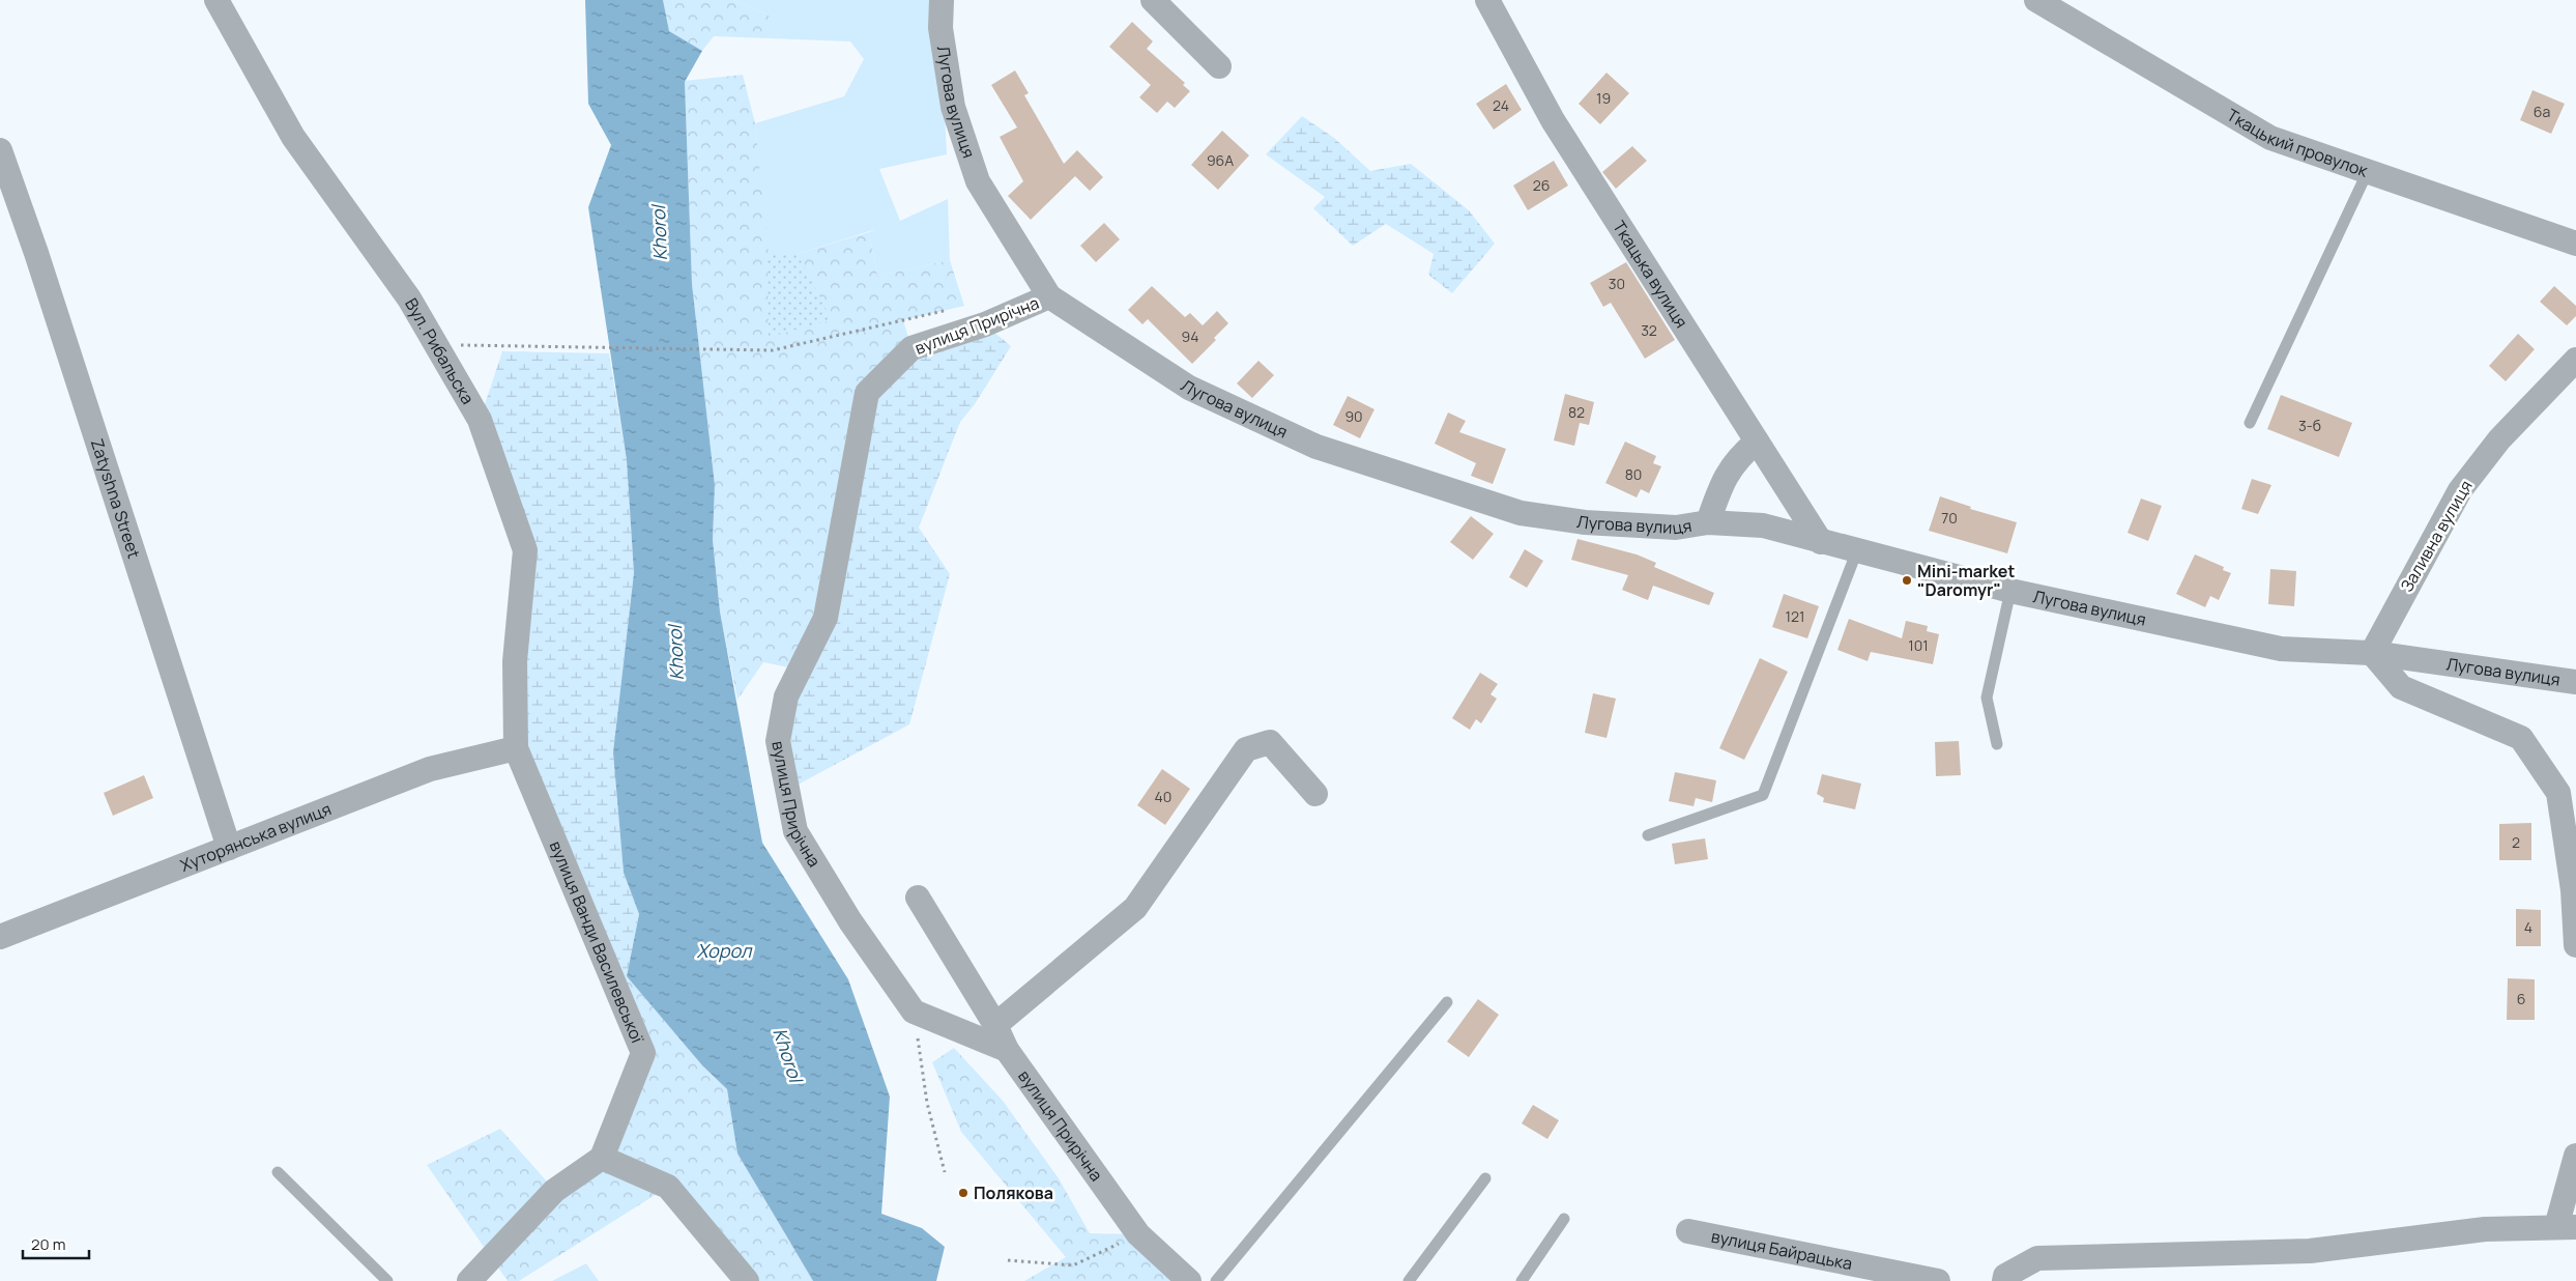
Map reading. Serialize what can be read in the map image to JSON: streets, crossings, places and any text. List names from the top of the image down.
{
  "streets": {
    "street": [
      "Лугова вулиця",
      "Ткацький провулок",
      "Ткацька вулиця",
      "вулиця Прирічна",
      "Вул. Рибальска",
      "Zatyshna Street",
      "Заливна вулиця",
      "Хуторянська вулиця",
      "вулиця Ванди Василевської",
      "вулиця Байрацька"
    ]
  },
  "crossings": [
    ["Лугова вулиця", "Ткацька вулиця"],
    ["Лугова вулиця", "вулиця Прирічна"],
    ["Лугова вулиця", "Заливна вулиця"],
    ["Вул. Рибальска", "Хуторянська вулиця"],
    ["Вул. Рибальска", "вулиця Ванди Василевської"],
    ["Zatyshna Street", "Хуторянська вулиця"],
    ["Хуторянська вулиця", "вулиця Ванди Василевської"]
  ],
  "water": ["Khorol", "Хорол"],
  "places": ["Mini-market \"Daromyr\"", "Полякова"],
  "house_numbers": [
    "19",
    "24",
    "6а",
    "96А",
    "26",
    "30",
    "32",
    "94",
    "82",
    "90",
    "3-б",
    "80",
    "70",
    "121",
    "101",
    "40",
    "2",
    "4",
    "6"
  ],
  "scale_bar": "20 m"
}
